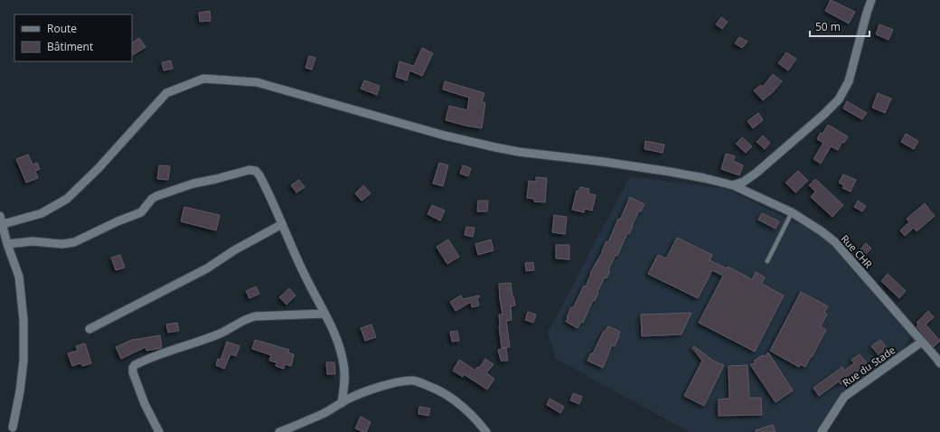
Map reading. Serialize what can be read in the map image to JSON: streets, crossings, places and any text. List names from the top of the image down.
{
  "streets": {
    "street": ["Rue CHR", "Rue du Stade"]
  },
  "crossings": [
    ["Rue CHR", "Rue du Stade"]
  ],
  "legend": ["Route", "Bâtiment"],
  "scale_bar": "50 m"
}
